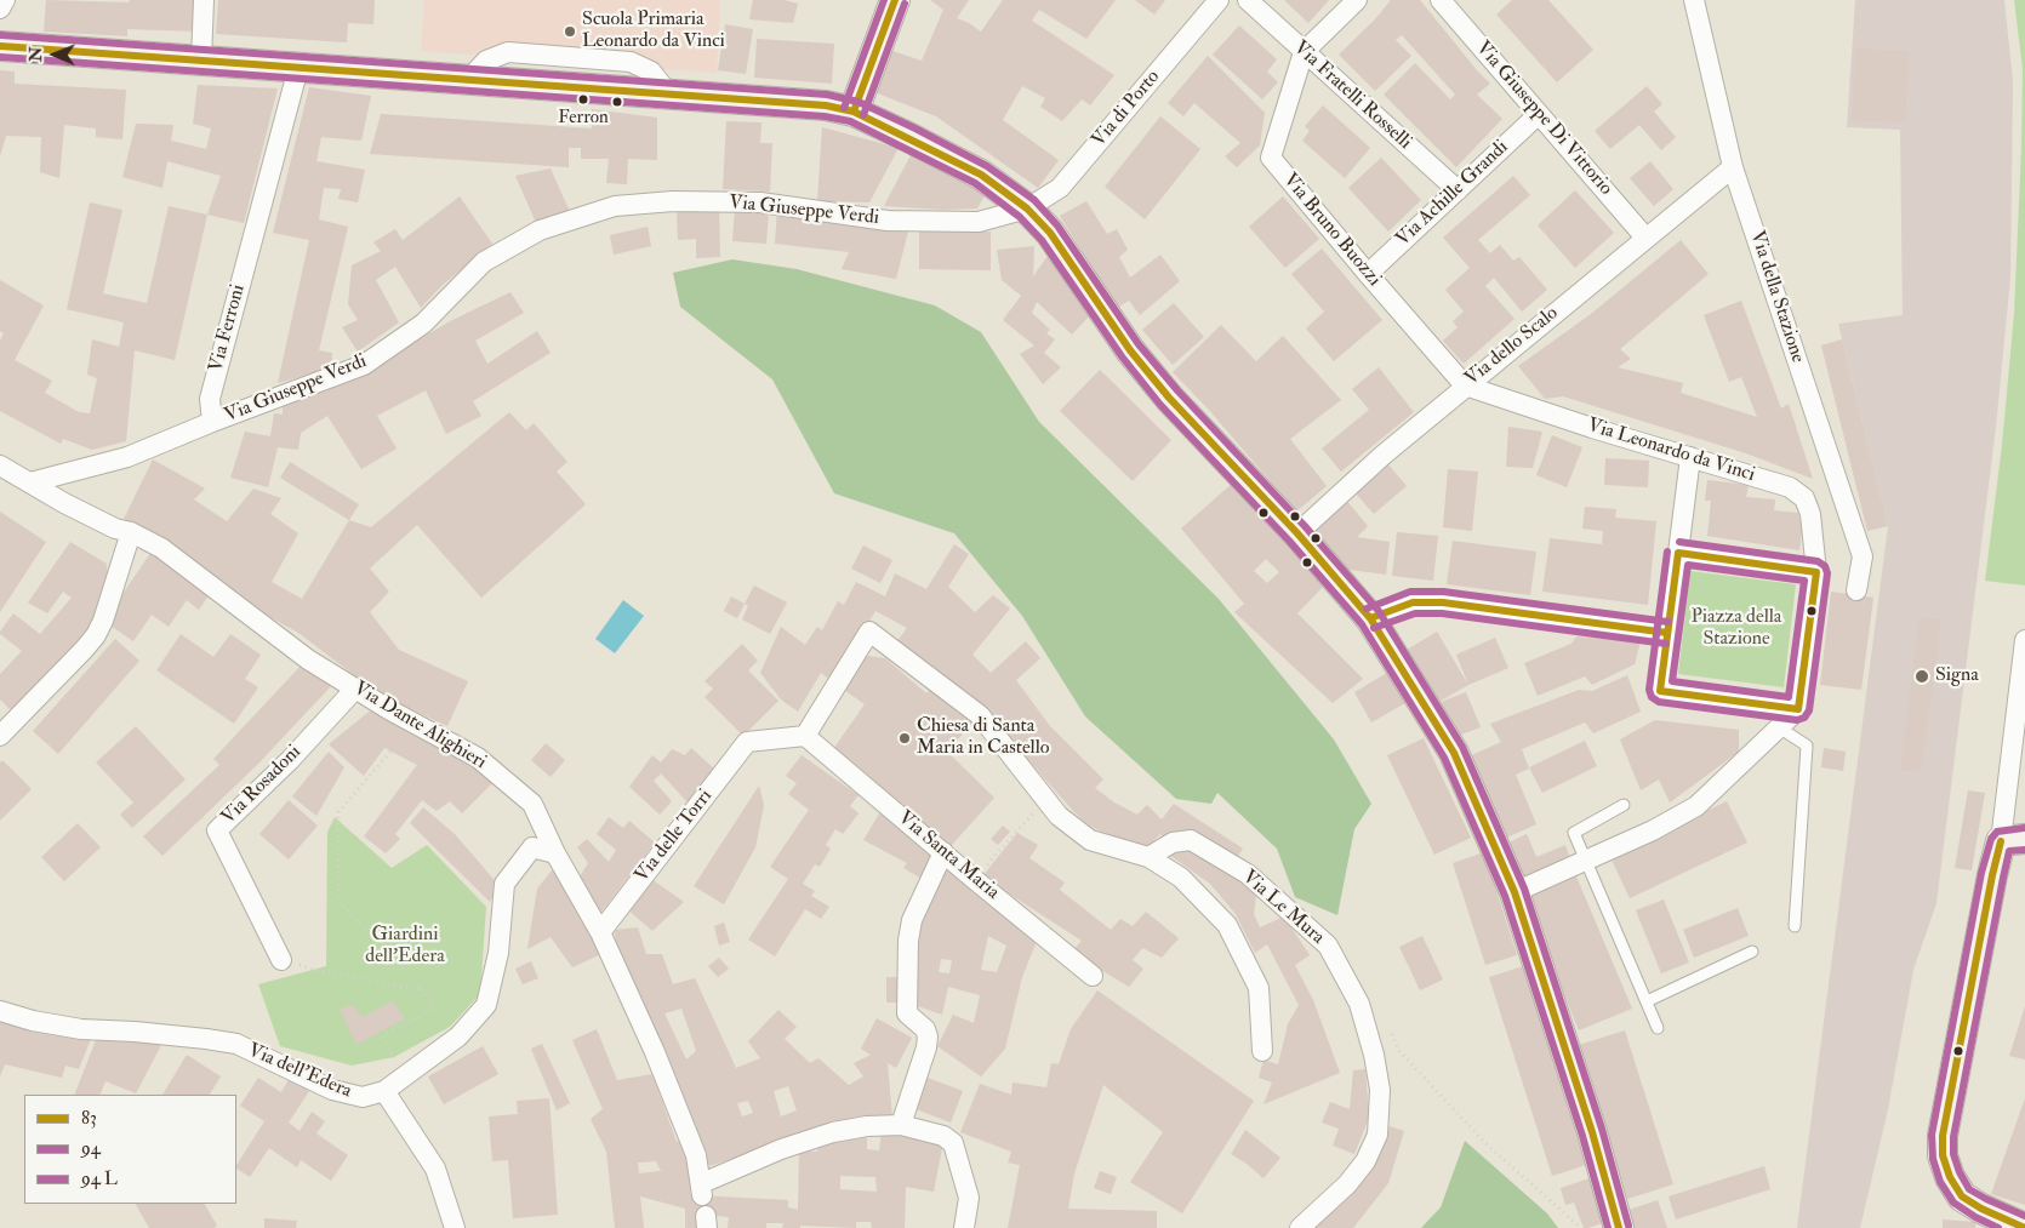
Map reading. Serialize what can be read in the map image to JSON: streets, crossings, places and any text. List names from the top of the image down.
{
  "streets": {
    "street": [
      "Via Fratelli Rosselli",
      "Via di Porto",
      "Via Giuseppe Di Vittorio",
      "Via Achille Grandi",
      "Via Giuseppe Verdi",
      "Via Bruno Buozzi",
      "Via della Stazione",
      "Via Ferroni",
      "Via dello Scalo",
      "Via Leonardo da Vinci",
      "Via Dante Alighieri",
      "Via Rosadoni",
      "Via delle Torri",
      "Via Santa Maria",
      "Via Le Mura",
      "Via dell'Edera"
    ]
  },
  "crossings": [
    ["Via Fratelli Rosselli", "Via Achille Grandi"],
    ["Via Fratelli Rosselli", "Via Bruno Buozzi"],
    ["Via di Porto", "Via Giuseppe Verdi"],
    ["Via Giuseppe Di Vittorio", "Via Achille Grandi"],
    ["Via Giuseppe Di Vittorio", "Via dello Scalo"],
    ["Via Achille Grandi", "Via Bruno Buozzi"],
    ["Via Giuseppe Verdi", "Via Ferroni"],
    ["Via Giuseppe Verdi", "Via Dante Alighieri"],
    ["Via Bruno Buozzi", "Via dello Scalo"],
    ["Via Bruno Buozzi", "Via Leonardo da Vinci"],
    ["Via della Stazione", "Via dello Scalo"],
    ["Via dello Scalo", "Via Leonardo da Vinci"],
    ["Via Dante Alighieri", "Via Rosadoni"],
    ["Via Dante Alighieri", "Via delle Torri"],
    ["Via Dante Alighieri", "Via dell'Edera"],
    ["Via delle Torri", "Via Santa Maria"]
  ],
  "parks": ["Piazza della Stazione", "Giardini dell'Edera"],
  "places": [
    "Scuola Primaria Leonardo da Vinci",
    "Ferron",
    "Signa",
    "Chiesa di Santa Maria in Castello"
  ],
  "lines": ["transit line 83", "transit line 94"],
  "legend": ["83", "94", "94 L"],
  "north": "left"
}
